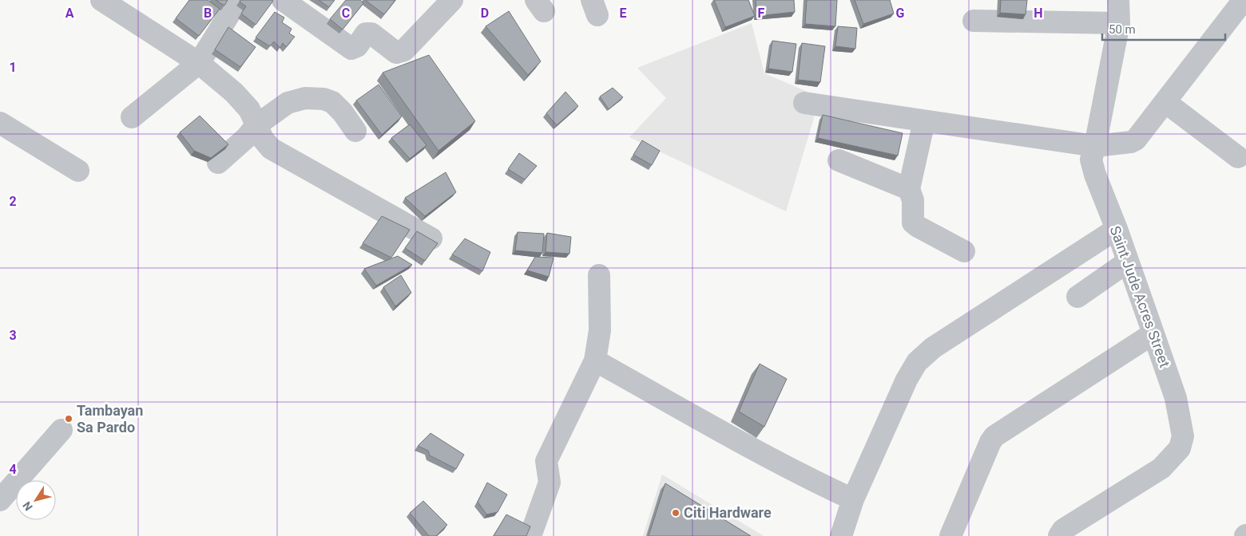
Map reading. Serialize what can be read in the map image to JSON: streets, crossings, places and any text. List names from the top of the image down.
{
  "streets": {
    "street": ["Saint Jude Acres Street"]
  },
  "places": ["Tambayan Sa Pardo", "Citi Hardware"],
  "scale_bar": "50 m",
  "north": "bottom left",
  "grid": {
    "columns": [
      "A",
      "B",
      "C",
      "D",
      "E",
      "F",
      "G",
      "H"
    ],
    "rows": [
      "1",
      "2",
      "3",
      "4"
    ]
  }
}
